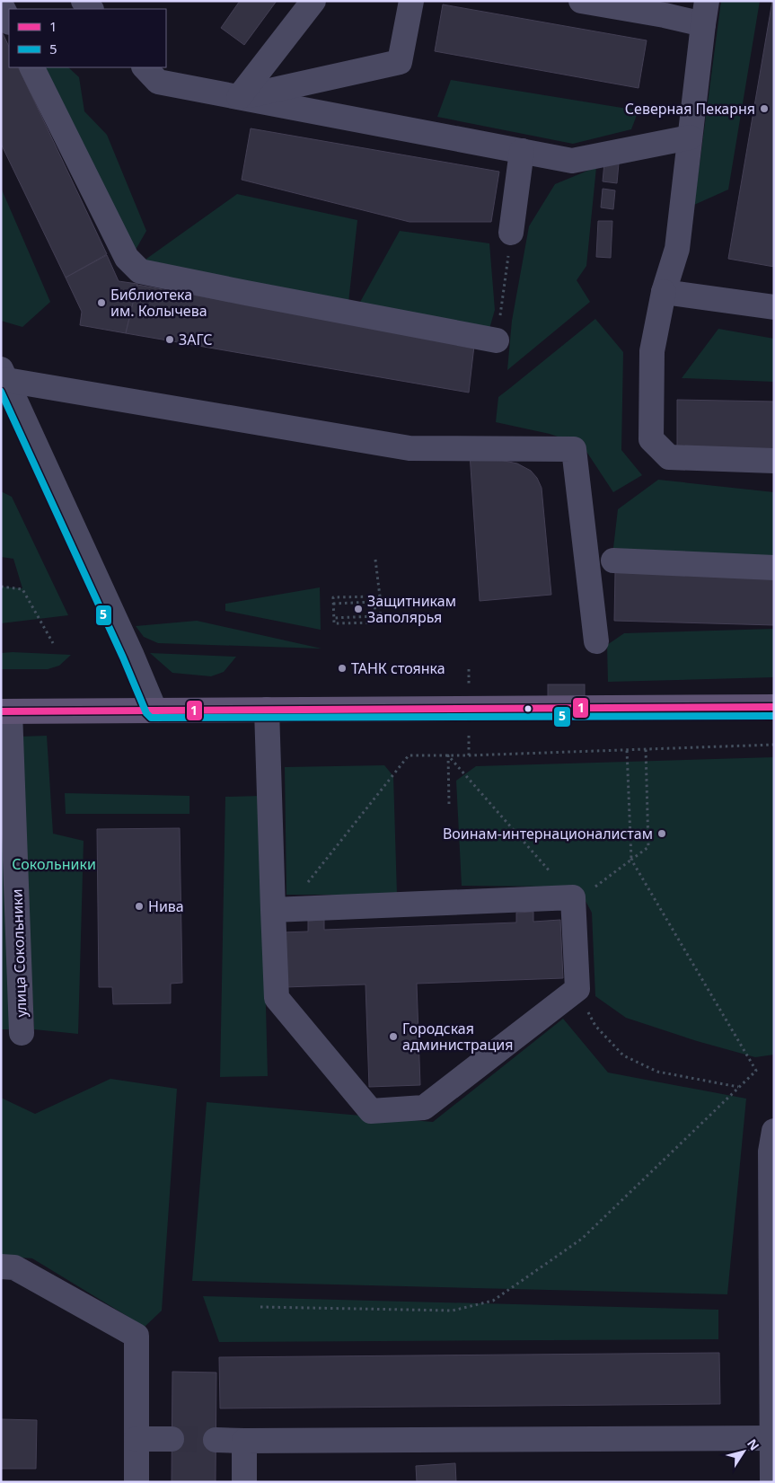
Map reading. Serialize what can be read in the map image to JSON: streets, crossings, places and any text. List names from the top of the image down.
{
  "streets": {
    "street": ["улица Сокольники"]
  },
  "parks": ["Сокольники"],
  "places": [
    "Северная Пекарня",
    "Библиотека им. Колычева",
    "ЗАГС",
    "Защитникам Заполярья",
    "ТАНК стоянка",
    "Воинам-интернационалистам",
    "Нива",
    "Городская администрация"
  ],
  "lines": ["transit line 5", "transit line 1"],
  "legend": ["1", "5"],
  "north": "top right"
}
